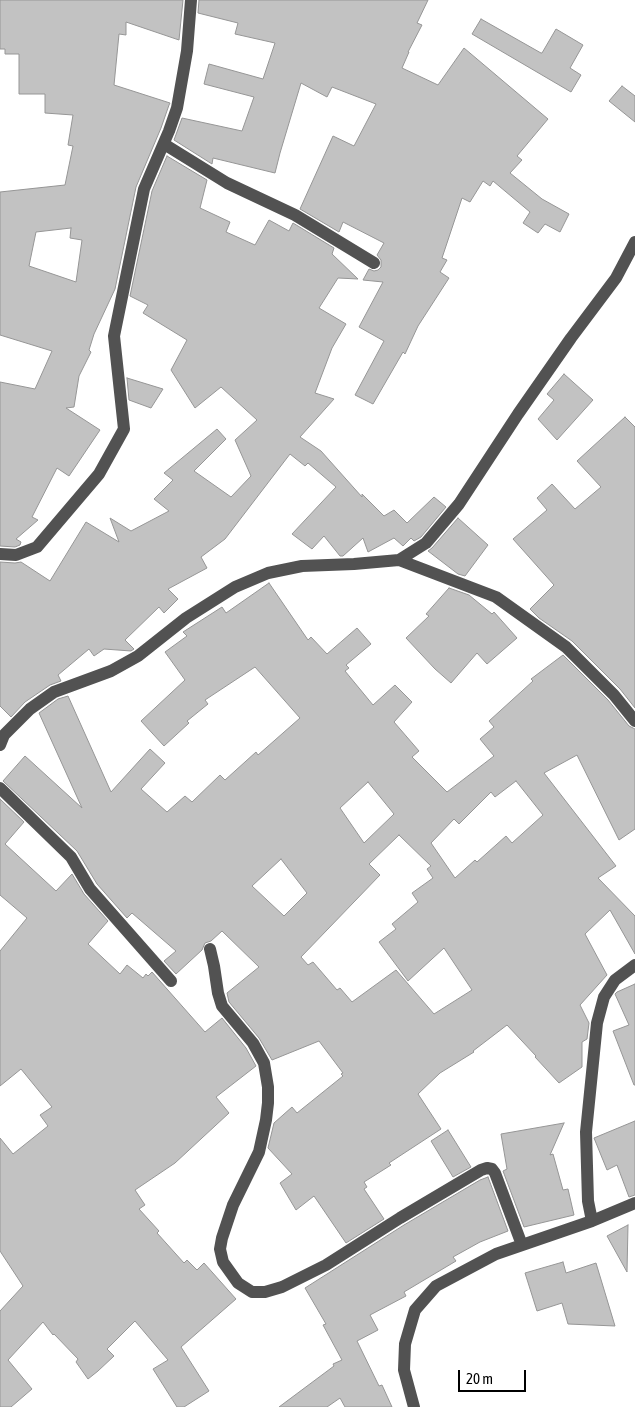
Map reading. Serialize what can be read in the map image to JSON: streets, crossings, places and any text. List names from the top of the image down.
{
  "scale_bar": "20 m"
}
